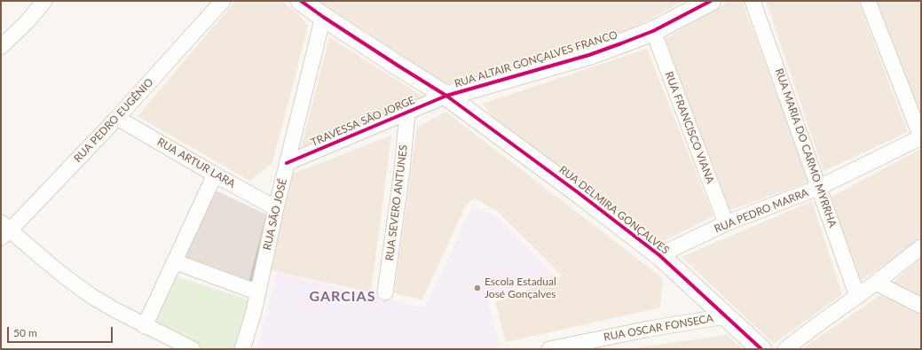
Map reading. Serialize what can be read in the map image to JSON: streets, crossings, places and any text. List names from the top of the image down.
{
  "streets": {
    "street": [
      "RUA ALTAIR GONÇALVES FRANCO",
      "RUA PEDRO EUGÊNIO",
      "TRAVESSA SÃO JORGE",
      "RUA FRANCISCO VIANA",
      "RUA MARIA DO CARMO MYRRHA",
      "RUA ARTUR LARA",
      "RUA SEVERO ANTUNES",
      "RUA DELMIRA GONÇALVES",
      "RUA PEDRO MARRA",
      "RUA SÃO JOSÉ",
      "RUA OSCAR FONSECA"
    ]
  },
  "crossings": [
    ["RUA ALTAIR GONÇALVES FRANCO", "TRAVESSA SÃO JORGE"],
    ["RUA ALTAIR GONÇALVES FRANCO", "RUA FRANCISCO VIANA"],
    ["RUA ALTAIR GONÇALVES FRANCO", "RUA DELMIRA GONÇALVES"],
    ["RUA ALTAIR GONÇALVES FRANCO", "RUA SÃO JOSÉ"],
    ["RUA PEDRO EUGÊNIO", "RUA ARTUR LARA"],
    ["TRAVESSA SÃO JORGE", "RUA SEVERO ANTUNES"],
    ["TRAVESSA SÃO JORGE", "RUA DELMIRA GONÇALVES"],
    ["TRAVESSA SÃO JORGE", "RUA SÃO JOSÉ"],
    ["RUA FRANCISCO VIANA", "RUA PEDRO MARRA"],
    ["RUA MARIA DO CARMO MYRRHA", "RUA PEDRO MARRA"],
    ["RUA ARTUR LARA", "RUA SÃO JOSÉ"],
    ["RUA DELMIRA GONÇALVES", "RUA PEDRO MARRA"],
    ["RUA DELMIRA GONÇALVES", "RUA OSCAR FONSECA"]
  ],
  "districts": ["GARCIAS"],
  "places": ["Escola Estadual José Gonçalves"],
  "scale_bar": "50 m"
}
